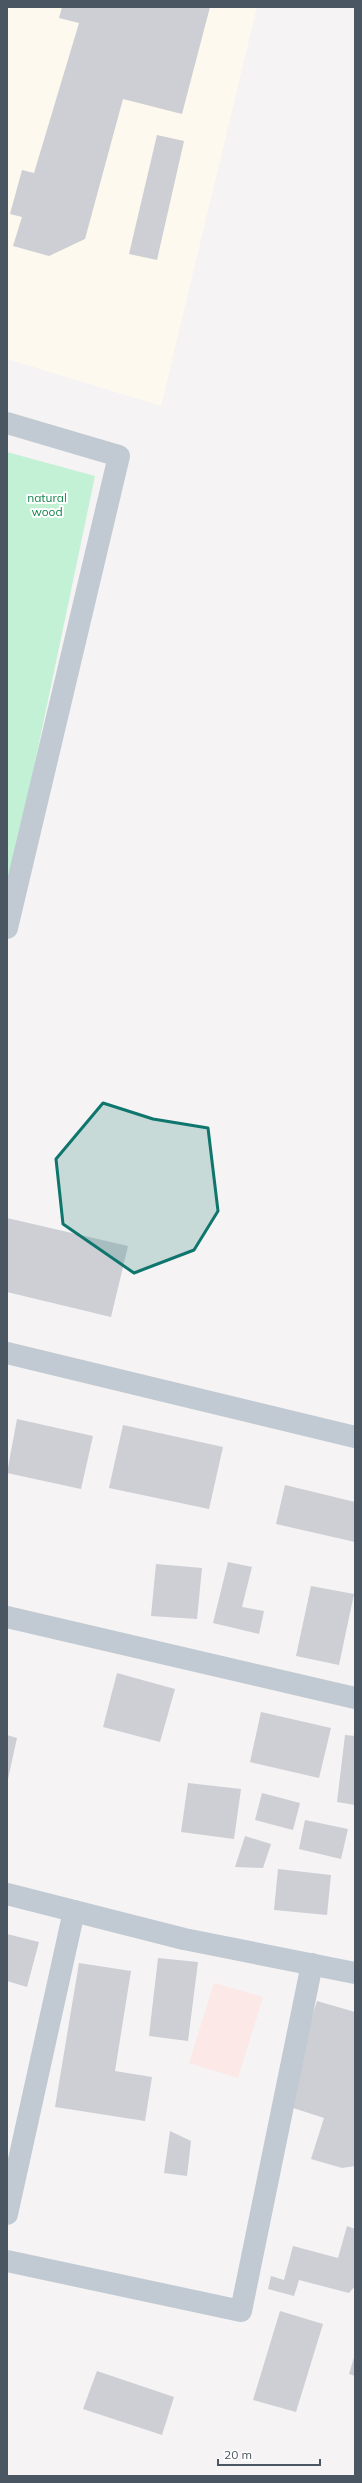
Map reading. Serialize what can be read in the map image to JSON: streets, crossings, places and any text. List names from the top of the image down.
{
  "parks": ["natural wood"],
  "scale_bar": "20 m"
}
